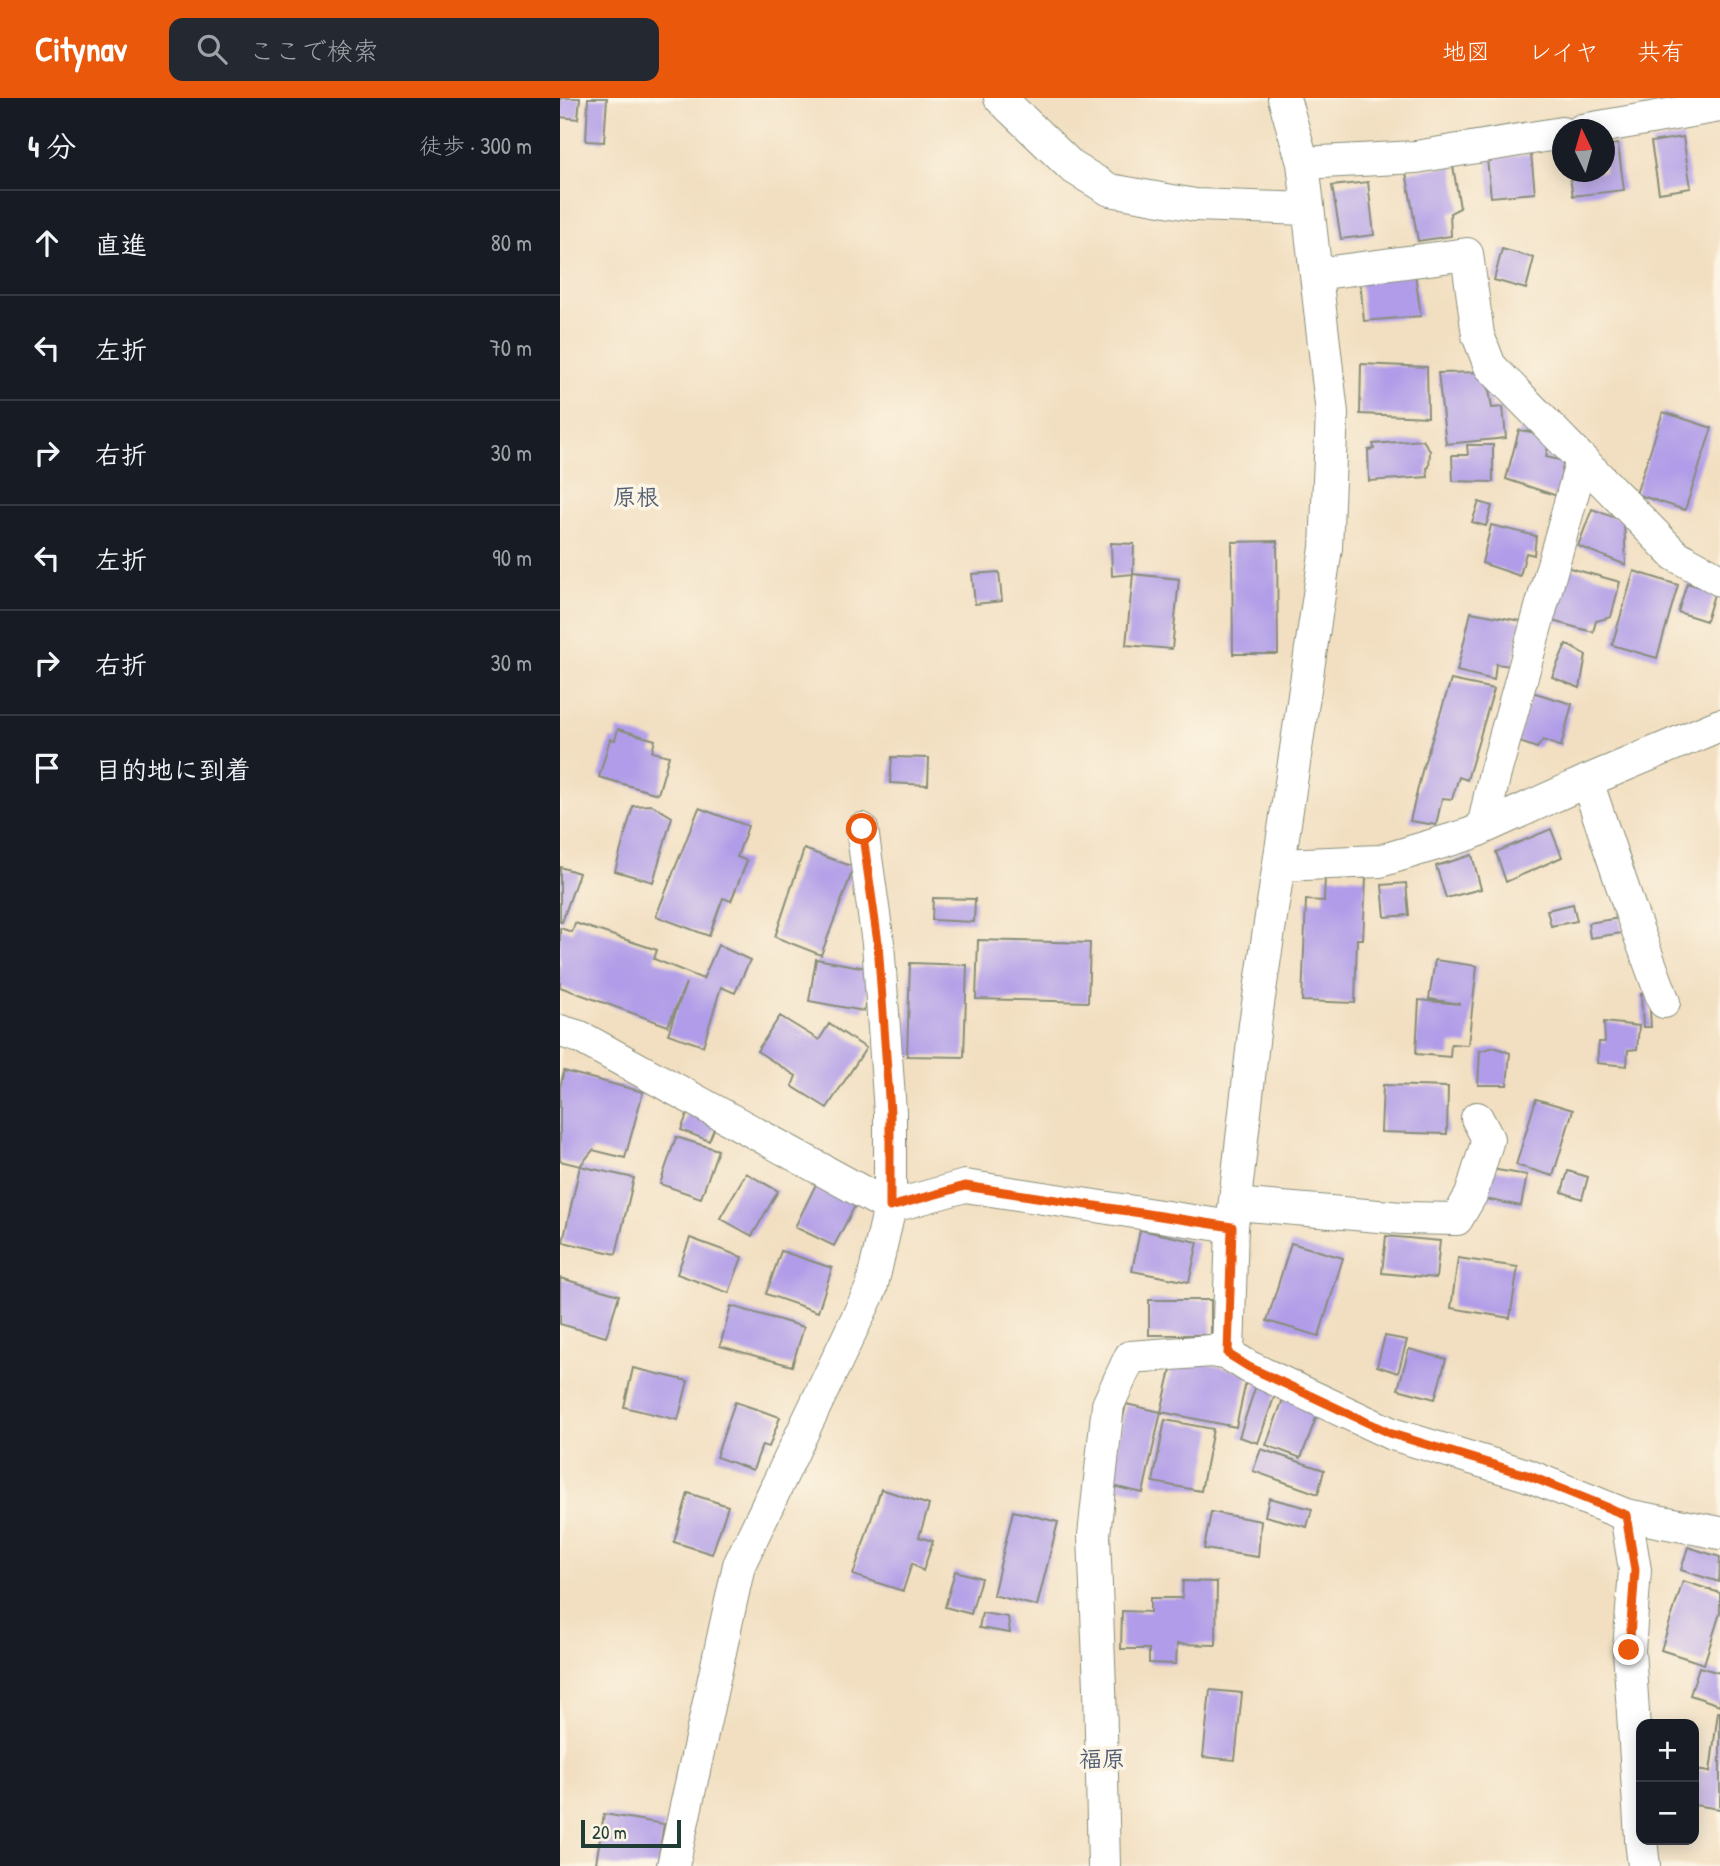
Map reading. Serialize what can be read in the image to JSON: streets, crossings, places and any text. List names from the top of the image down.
{
  "districts": ["原根", "福原"],
  "scale_bar": "20 m",
  "north": "top",
  "page": {
    "header": "Citynav",
    "search": "ここで検索",
    "nav": ["地図", "レイヤ", "共有"],
    "heading": ["4 分", "徒歩 · 300 m"],
    "list": [
      ["直進", "80 m"],
      ["左折", "70 m"],
      ["右折", "30 m"],
      ["左折", "90 m"],
      ["右折", "30 m"],
      "目的地に到着"
    ],
    "map_buttons": ["+", "−"],
    "scale": "20 m"
  }
}
